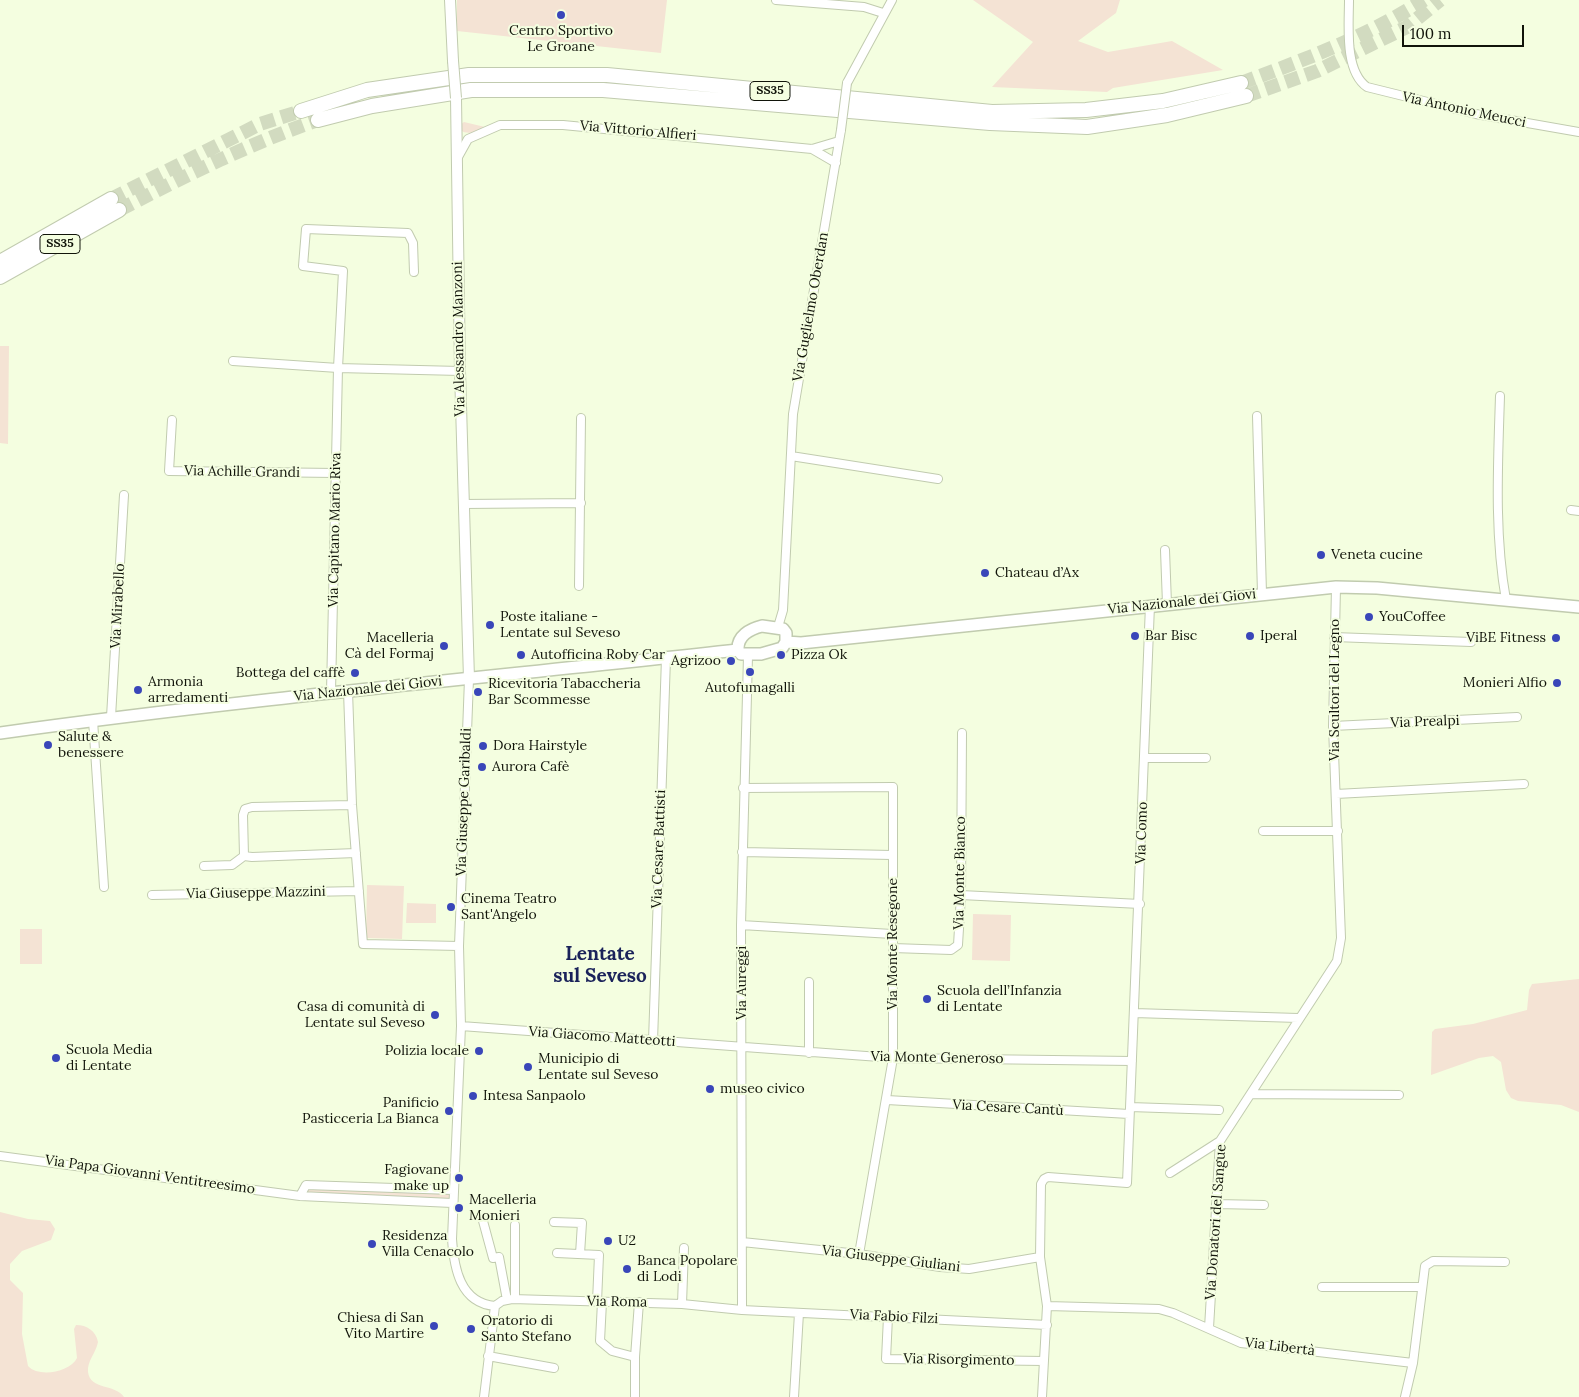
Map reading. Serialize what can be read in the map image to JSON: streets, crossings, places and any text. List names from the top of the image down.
{
  "streets": {
    "highway": ["SS35"],
    "main road": ["Via Nazionale dei Giovi"],
    "street": [
      "Via Antonio Meucci",
      "Via Vittorio Alfieri",
      "Via Guglielmo Oberdan",
      "Via Alessandro Manzoni",
      "Via Achille Grandi",
      "Via Capitano Mario Riva",
      "Via Mirabello",
      "Via Scultori del Legno",
      "Via Prealpi",
      "Via Giuseppe Garibaldi",
      "Via Como",
      "Via Cesare Battisti",
      "Via Monte Bianco",
      "Via Giuseppe Mazzini",
      "Via Monte Resegone",
      "Via Aureggi",
      "Via Giacomo Matteotti",
      "Via Monte Generoso",
      "Via Cesare Cantù",
      "Via Papa Giovanni Ventitreesimo",
      "Via Donatori del Sangue",
      "Via Giuseppe Giuliani",
      "Via Roma",
      "Via Fabio Filzi",
      "Via Libertà",
      "Via Risorgimento"
    ]
  },
  "crossings": [
    ["Via Vittorio Alfieri", "Via Guglielmo Oberdan"],
    ["Via Vittorio Alfieri", "Via Alessandro Manzoni"],
    ["Via Alessandro Manzoni", "Via Nazionale dei Giovi"],
    ["Via Alessandro Manzoni", "Via Giuseppe Garibaldi"],
    ["Via Achille Grandi", "Via Capitano Mario Riva"],
    ["Via Capitano Mario Riva", "Via Nazionale dei Giovi"],
    ["Via Nazionale dei Giovi", "Via Mirabello"],
    ["Via Nazionale dei Giovi", "Via Scultori del Legno"],
    ["Via Nazionale dei Giovi", "Via Giuseppe Garibaldi"],
    ["Via Nazionale dei Giovi", "Via Como"],
    ["Via Nazionale dei Giovi", "Via Cesare Battisti"],
    ["Via Nazionale dei Giovi", "Via Aureggi"],
    ["Via Scultori del Legno", "Via Prealpi"],
    ["Via Scultori del Legno", "Via Donatori del Sangue"],
    ["Via Giuseppe Garibaldi", "Via Giacomo Matteotti"],
    ["Via Giuseppe Garibaldi", "Via Papa Giovanni Ventitreesimo"],
    ["Via Giuseppe Garibaldi", "Via Roma"],
    ["Via Como", "Via Monte Generoso"],
    ["Via Como", "Via Cesare Cantù"],
    ["Via Como", "Via Giuseppe Giuliani"],
    ["Via Cesare Battisti", "Via Giacomo Matteotti"],
    ["Via Monte Bianco", "Via Monte Resegone"],
    ["Via Monte Resegone", "Via Aureggi"],
    ["Via Monte Resegone", "Via Monte Generoso"],
    ["Via Monte Resegone", "Via Cesare Cantù"],
    ["Via Monte Resegone", "Via Giuseppe Giuliani"],
    ["Via Aureggi", "Via Giacomo Matteotti"],
    ["Via Aureggi", "Via Monte Generoso"],
    ["Via Aureggi", "Via Giuseppe Giuliani"],
    ["Via Aureggi", "Via Roma"],
    ["Via Aureggi", "Via Fabio Filzi"],
    ["Via Giacomo Matteotti", "Via Monte Generoso"],
    ["Via Donatori del Sangue", "Via Libertà"],
    ["Via Roma", "Via Fabio Filzi"],
    ["Via Fabio Filzi", "Via Risorgimento"]
  ],
  "districts": ["Lentate sul Seveso"],
  "places": [
    "Centro Sportivo Le Groane",
    "Veneta cucine",
    "Chateau d’Ax",
    "YouCoffee",
    "Poste italiane - Lentate sul Seveso",
    "Bar Bisc",
    "Iperal",
    "ViBE Fitness",
    "Macelleria Cà del Formaj",
    "Autofficina Roby Car",
    "Pizza Ok",
    "Agrizoo",
    "Autofumagalli",
    "Bottega del caffè",
    "Monieri Alfio",
    "Armonia arredamenti",
    "Ricevitoria Tabaccheria Bar Scommesse",
    "Salute & benessere",
    "Dora Hairstyle",
    "Aurora Cafè",
    "Cinema Teatro Sant'Angelo",
    "Scuola dell’Infanzia di Lentate",
    "Casa di comunità di Lentate sul Seveso",
    "Polizia locale",
    "Scuola Media di Lentate",
    "Municipio di Lentate sul Seveso",
    "museo civico",
    "Intesa Sanpaolo",
    "Panificio Pasticceria La Bianca",
    "Fagiovane make up",
    "Macelleria Monieri",
    "U2",
    "Residenza Villa Cenacolo",
    "Banca Popolare di Lodi",
    "Chiesa di San Vito Martire",
    "Oratorio di Santo Stefano"
  ],
  "scale_bar": "100 m"
}
